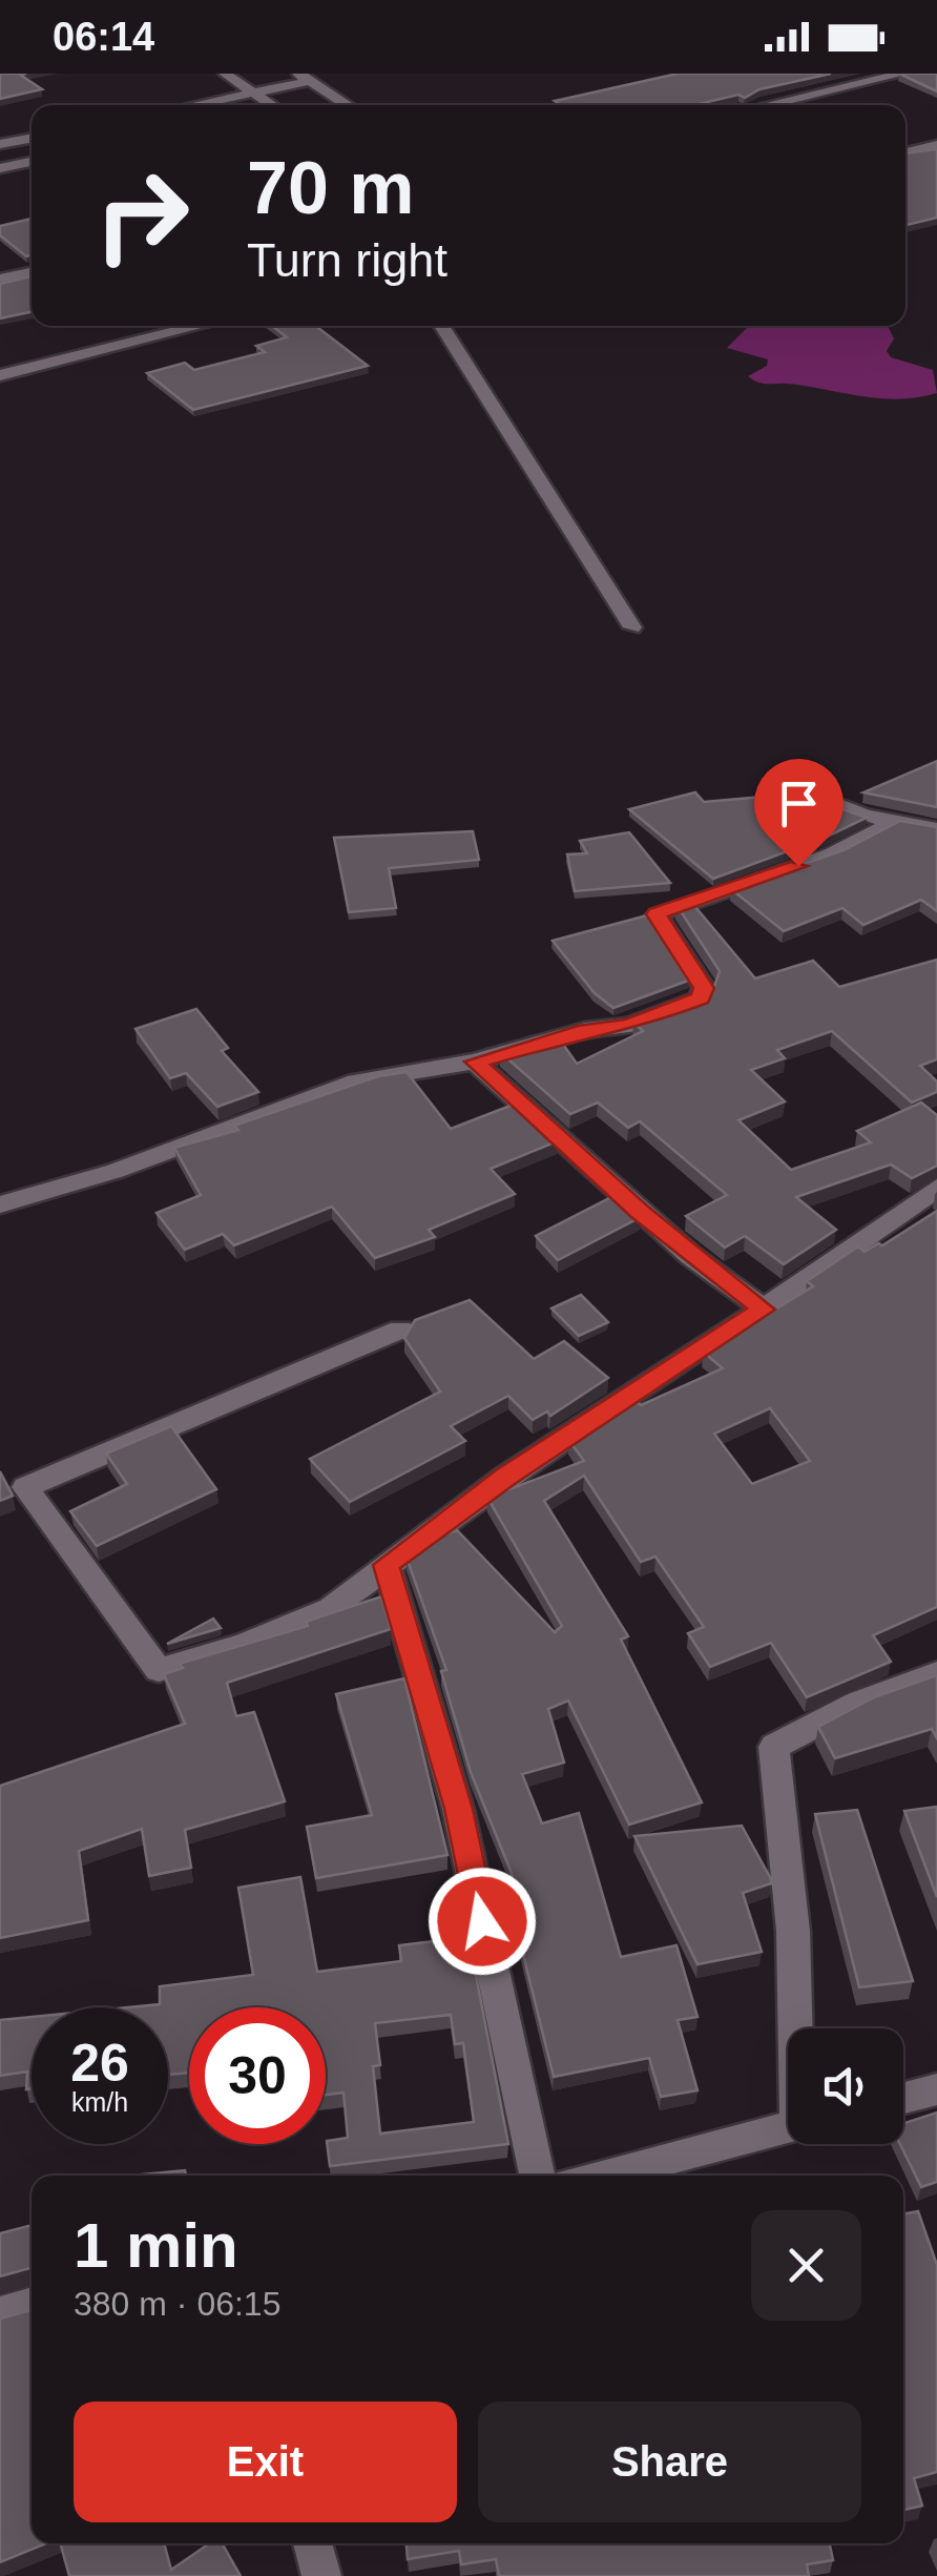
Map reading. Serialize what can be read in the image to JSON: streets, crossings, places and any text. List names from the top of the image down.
{
  "page": {
    "status": "06:14",
    "turn": ["70 m", "Turn right"],
    "speed": "26 km/h",
    "limit": "30",
    "heading": ["1 min", "380 m · 06:15"],
    "buttons": ["Exit", "Share"]
  }
}
